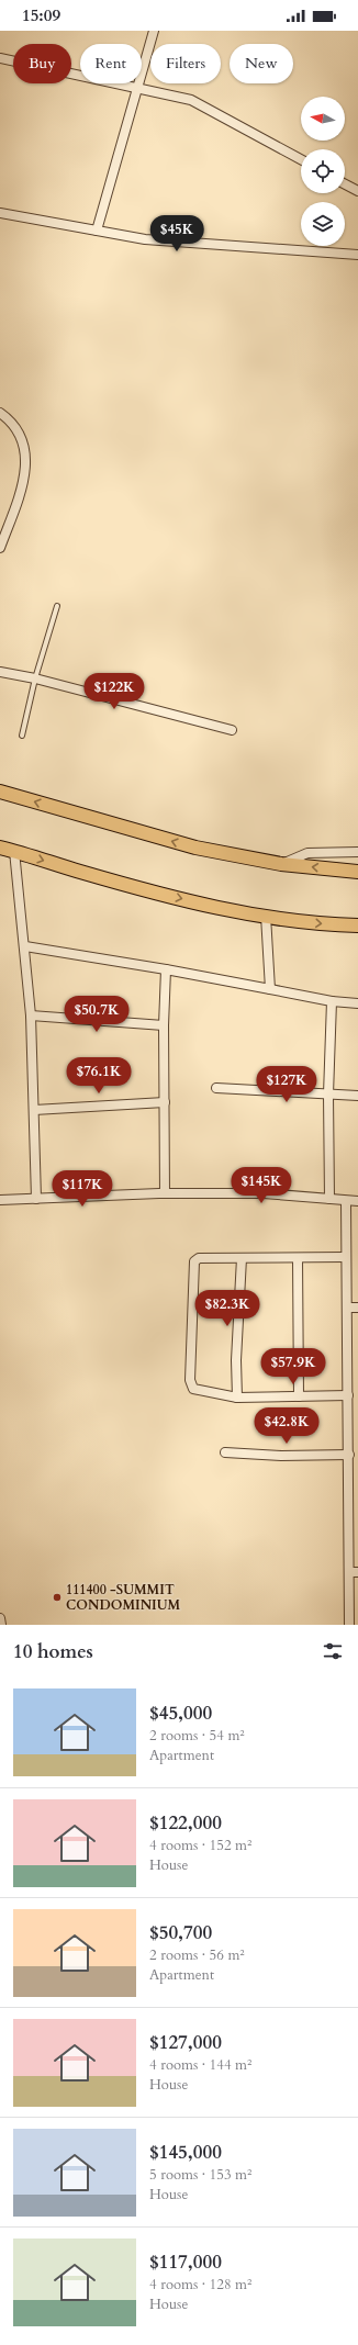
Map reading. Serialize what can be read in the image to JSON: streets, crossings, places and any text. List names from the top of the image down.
{
  "places": ["111400 -SUMMIT CONDOMINIUM"],
  "north": "left",
  "page": {
    "status": "15:09",
    "chip": [
      "Buy",
      "Rent",
      "Filters",
      "New"
    ],
    "price": [
      "$45K",
      "$122K",
      "$50.7K",
      "$76.1K",
      "$127K",
      "$145K",
      "$117K",
      "$82.3K",
      "$57.9K",
      "$42.8K"
    ],
    "heading": "10 homes",
    "list": [
      {
        "name": "$45,000",
        "note": "2 rooms · 54 m² · Apartment"
      },
      {
        "name": "$122,000",
        "note": "4 rooms · 152 m² · House"
      },
      {
        "name": "$50,700",
        "note": "2 rooms · 56 m² · Apartment"
      },
      {
        "name": "$127,000",
        "note": "4 rooms · 144 m² · House"
      },
      {
        "name": "$145,000",
        "note": "5 rooms · 153 m² · House"
      },
      {
        "name": "$117,000",
        "note": "4 rooms · 128 m² · House"
      }
    ]
  }
}
